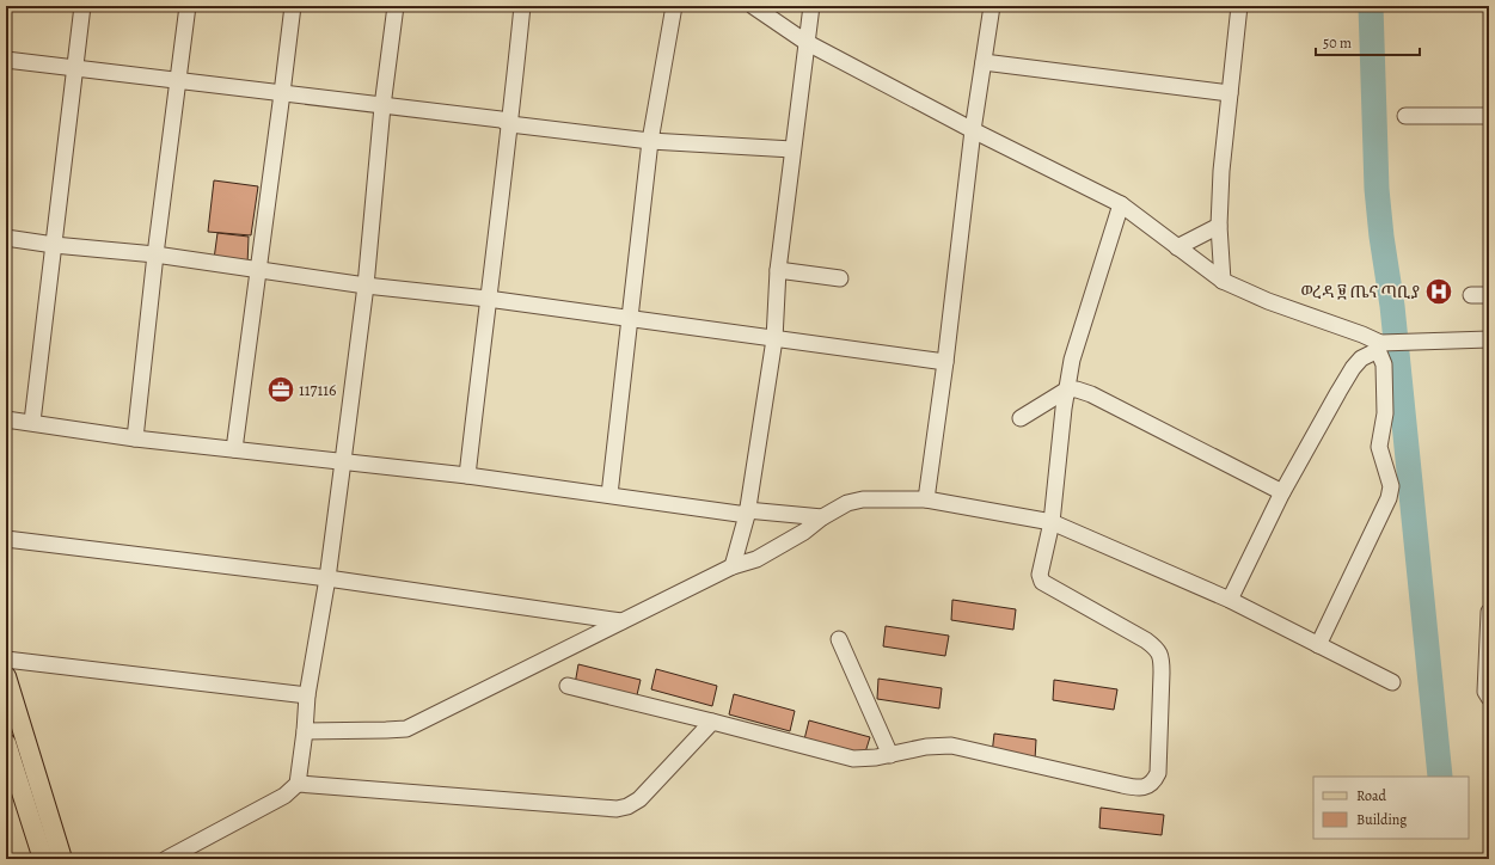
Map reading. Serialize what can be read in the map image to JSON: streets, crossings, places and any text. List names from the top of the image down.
{
  "places": {
    "hospital": ["ወረዳ ፱ ጤና ጣቢያ"],
    "office": ["117116"]
  },
  "legend": ["Road", "Building"],
  "scale_bar": "50 m"
}
